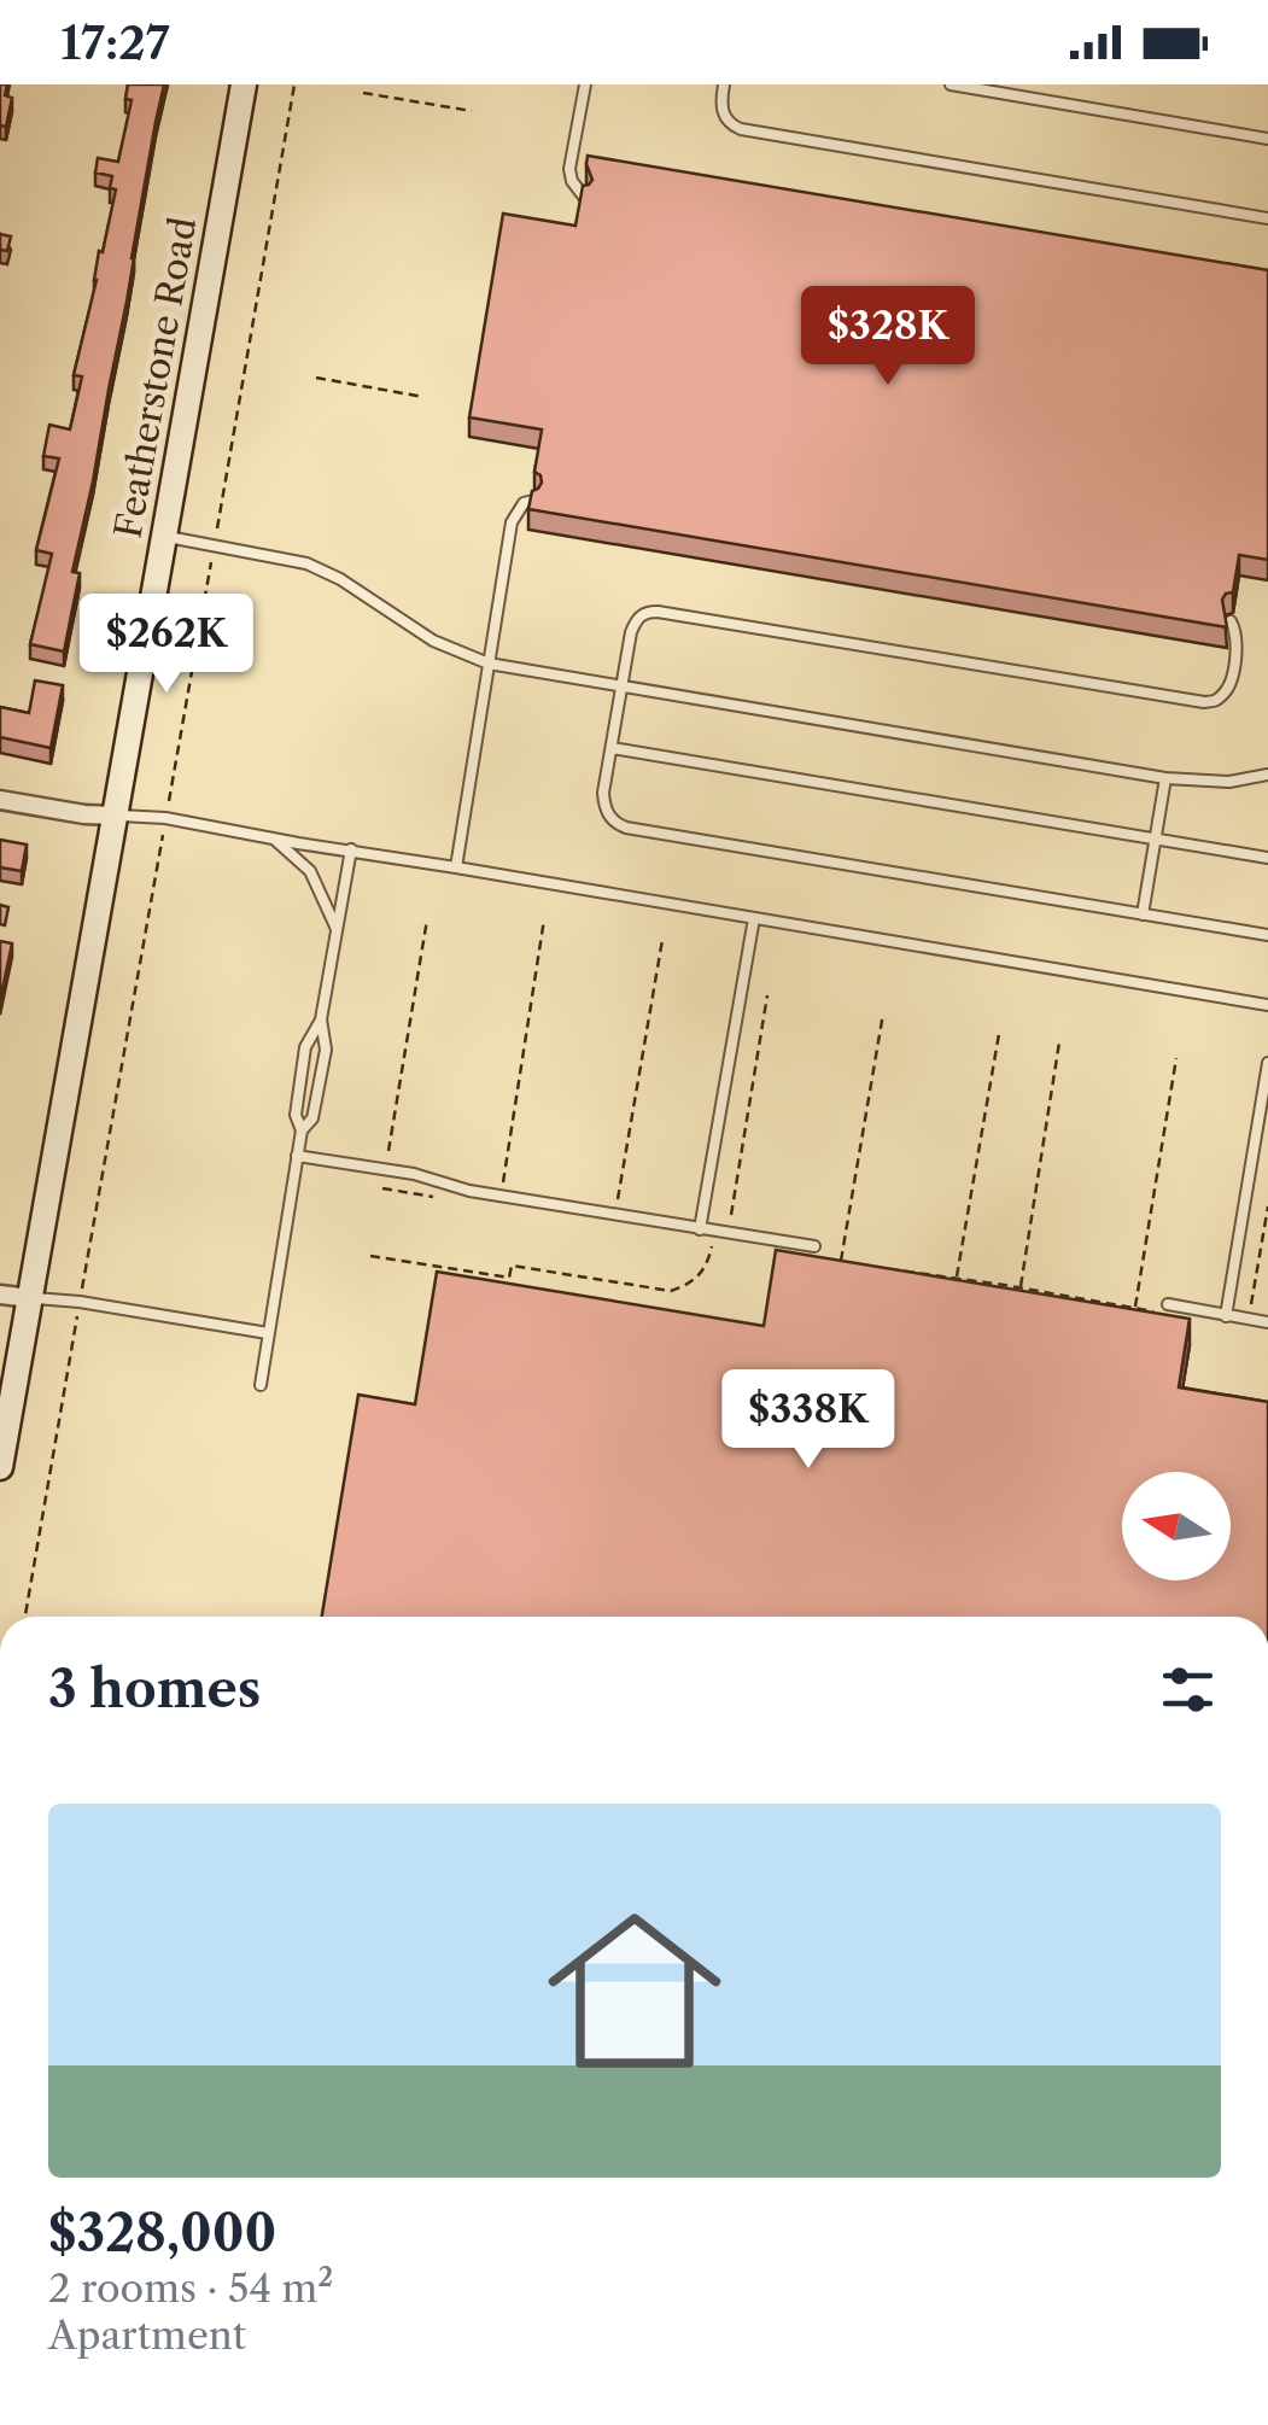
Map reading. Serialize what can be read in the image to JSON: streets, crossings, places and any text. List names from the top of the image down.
{
  "streets": {
    "street": ["Featherstone Road"]
  },
  "north": "left",
  "page": {
    "status": "17:27",
    "price": ["$328K", "$262K", "$338K"],
    "heading": "3 homes",
    "list": [
      {
        "name": "$328,000",
        "note": "2 rooms · 54 m² · Apartment"
      }
    ]
  }
}
